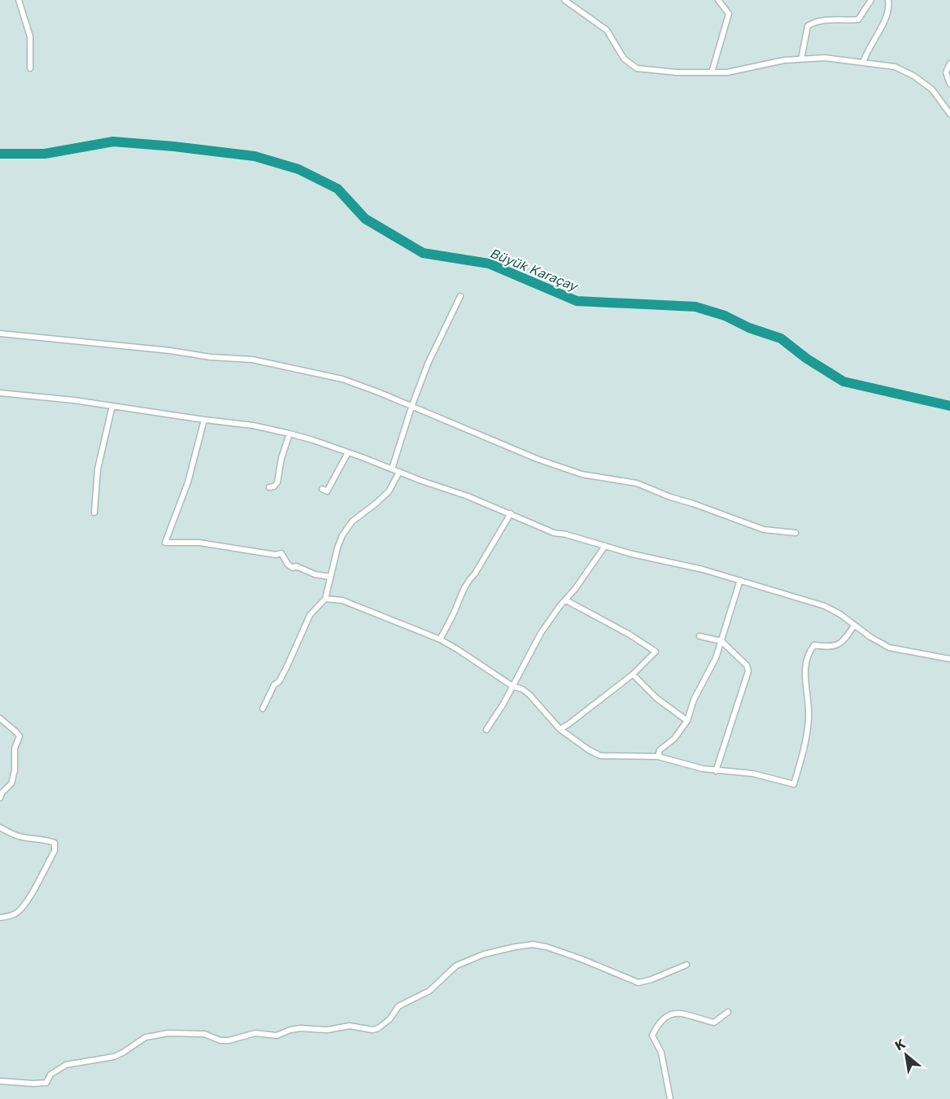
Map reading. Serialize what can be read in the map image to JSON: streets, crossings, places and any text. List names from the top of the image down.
{
  "water": ["Büyük Karaçay"],
  "north": "top left"
}
